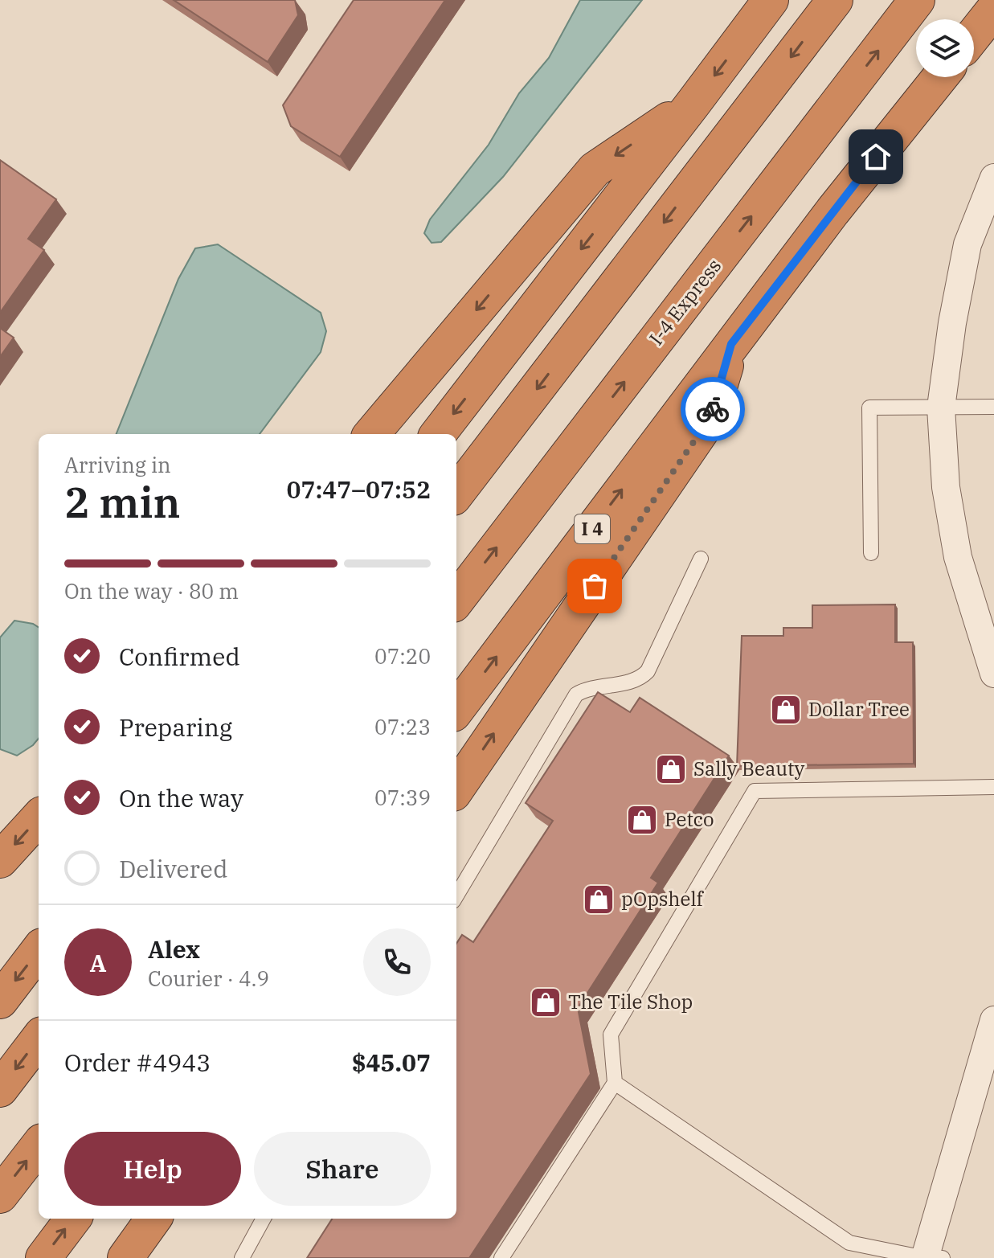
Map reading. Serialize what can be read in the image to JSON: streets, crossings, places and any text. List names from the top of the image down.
{
  "streets": {
    "highway": ["I-4 Express", "I 4"]
  },
  "places": {
    "shop": [
      "Dollar Tree",
      "Sally Beauty",
      "Petco",
      "pOpshelf",
      "The Tile Shop"
    ]
  },
  "page": {
    "heading": ["2 min", "Arriving in", "07:47–07:52"],
    "panel": [
      "Alex",
      "Courier · 4.9",
      "Order #4943",
      "$45.07"
    ],
    "bar": "On the way · 80 m",
    "list": [
      ["Confirmed", "07:20"],
      ["Preparing", "07:23"],
      ["On the way", "07:39"],
      "Delivered"
    ],
    "round": "A",
    "buttons": ["Help", "Share"]
  }
}
